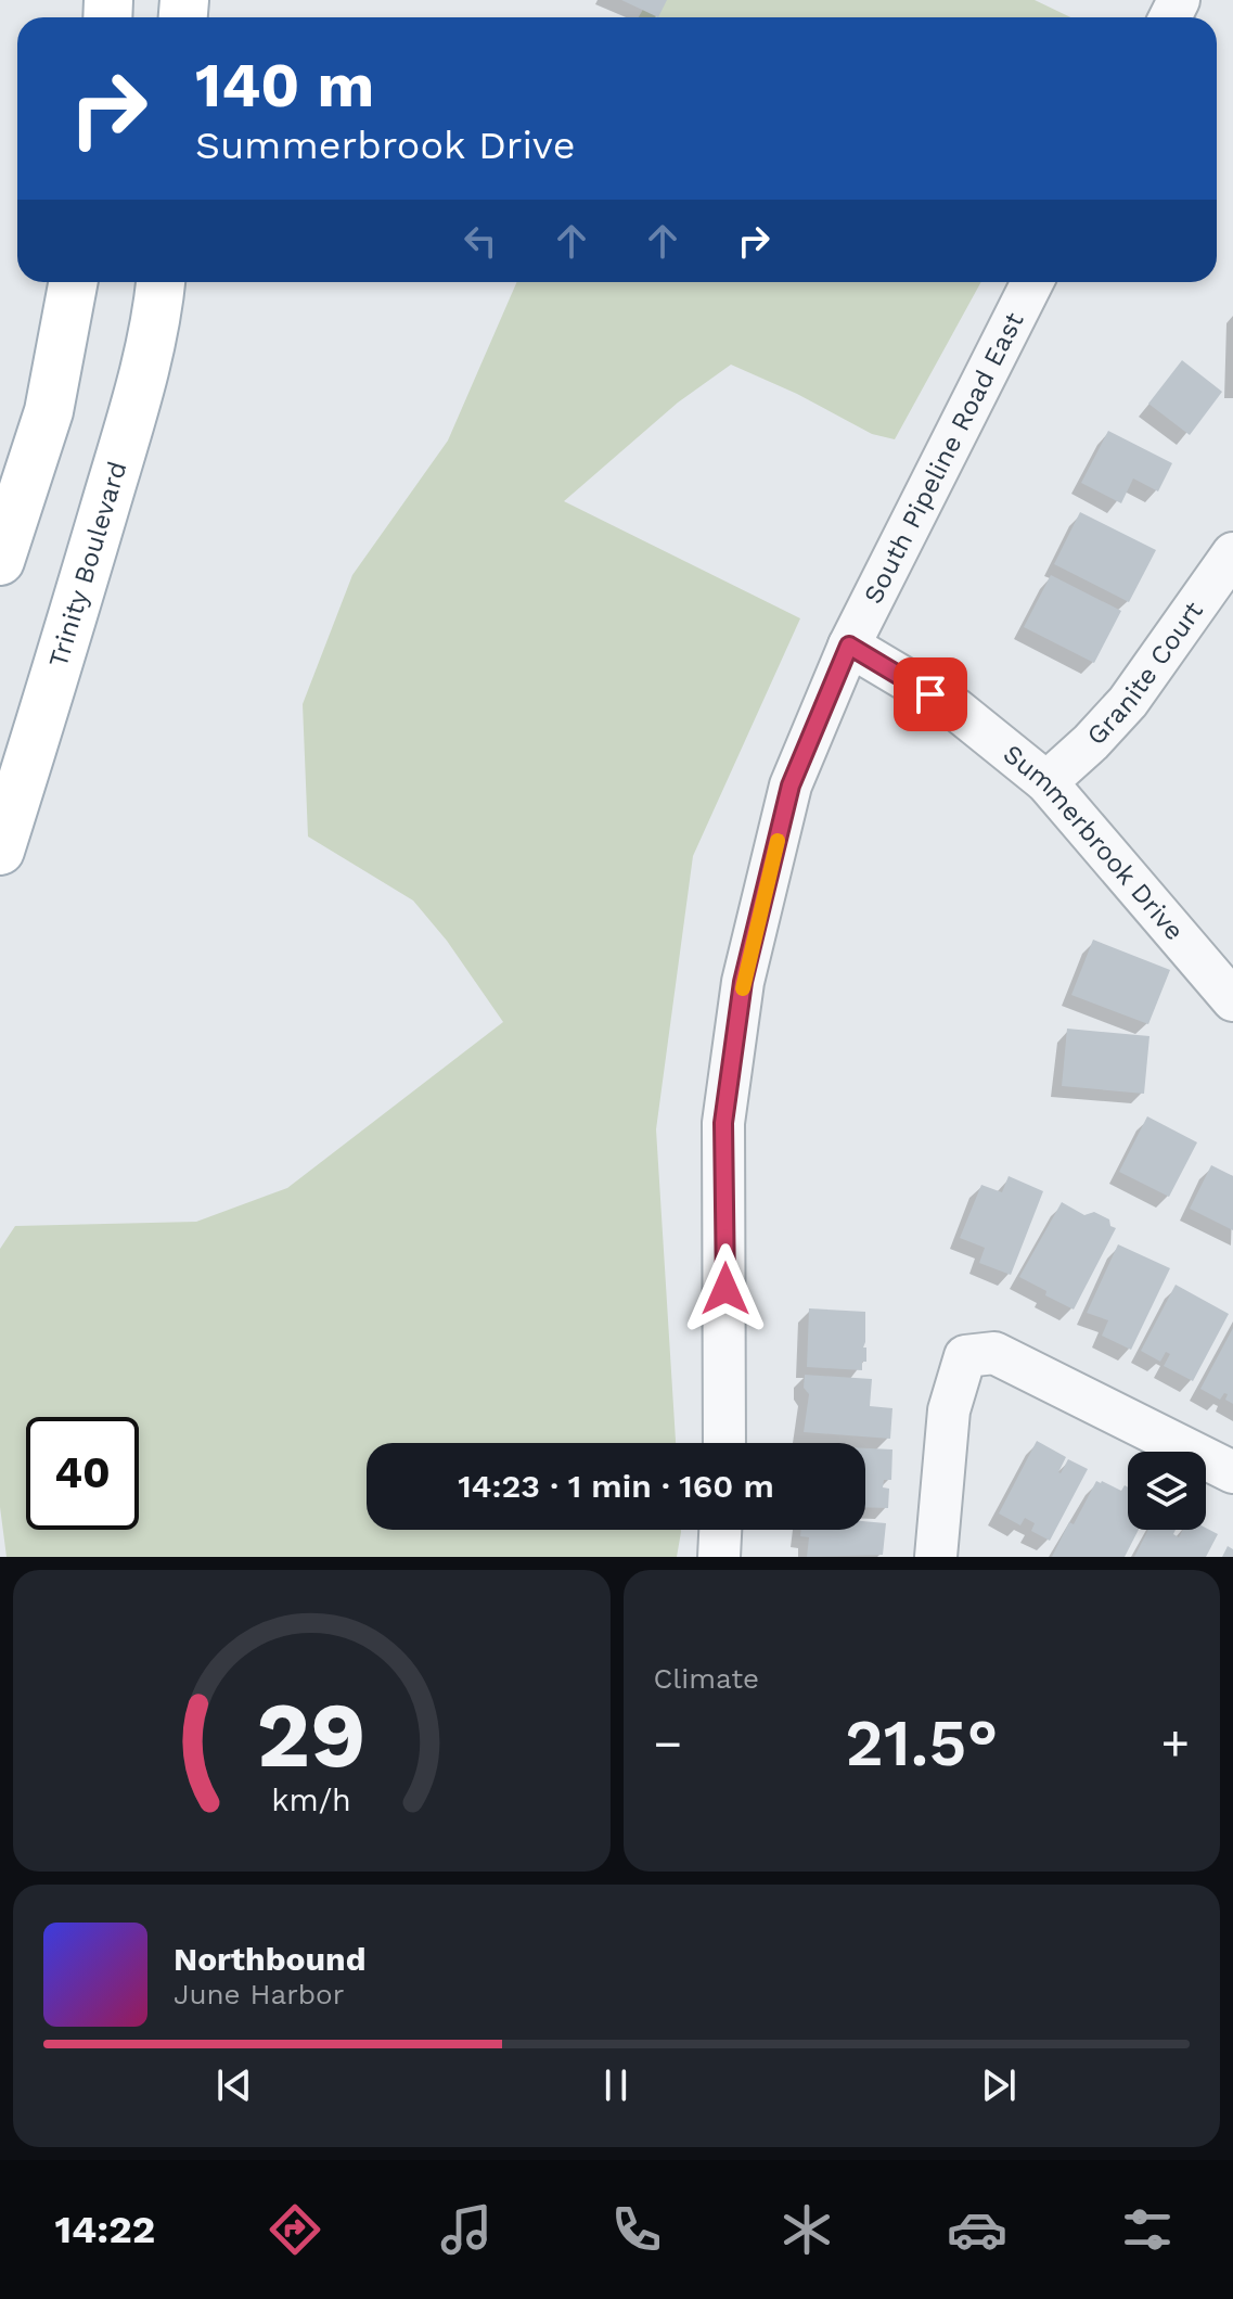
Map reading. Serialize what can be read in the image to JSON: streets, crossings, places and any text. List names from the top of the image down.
{
  "streets": {
    "main road": ["Trinity Boulevard"],
    "street": ["South Pipeline Road East", "Granite Court", "Summerbrook Drive"]
  },
  "crossings": [
    ["South Pipeline Road East", "Summerbrook Drive"],
    ["Granite Court", "Summerbrook Drive"]
  ],
  "page": {
    "turn": ["140 m", "Summerbrook Drive"],
    "limit": "40",
    "trip": "14:23 · 1 min · 160 m",
    "tile": "Climate",
    "heat": ["−", "21.5°", "+"],
    "song": ["Northbound", "June Harbor"],
    "tabs": "14:22",
    "gauge": ["29", "km/h"]
  }
}
